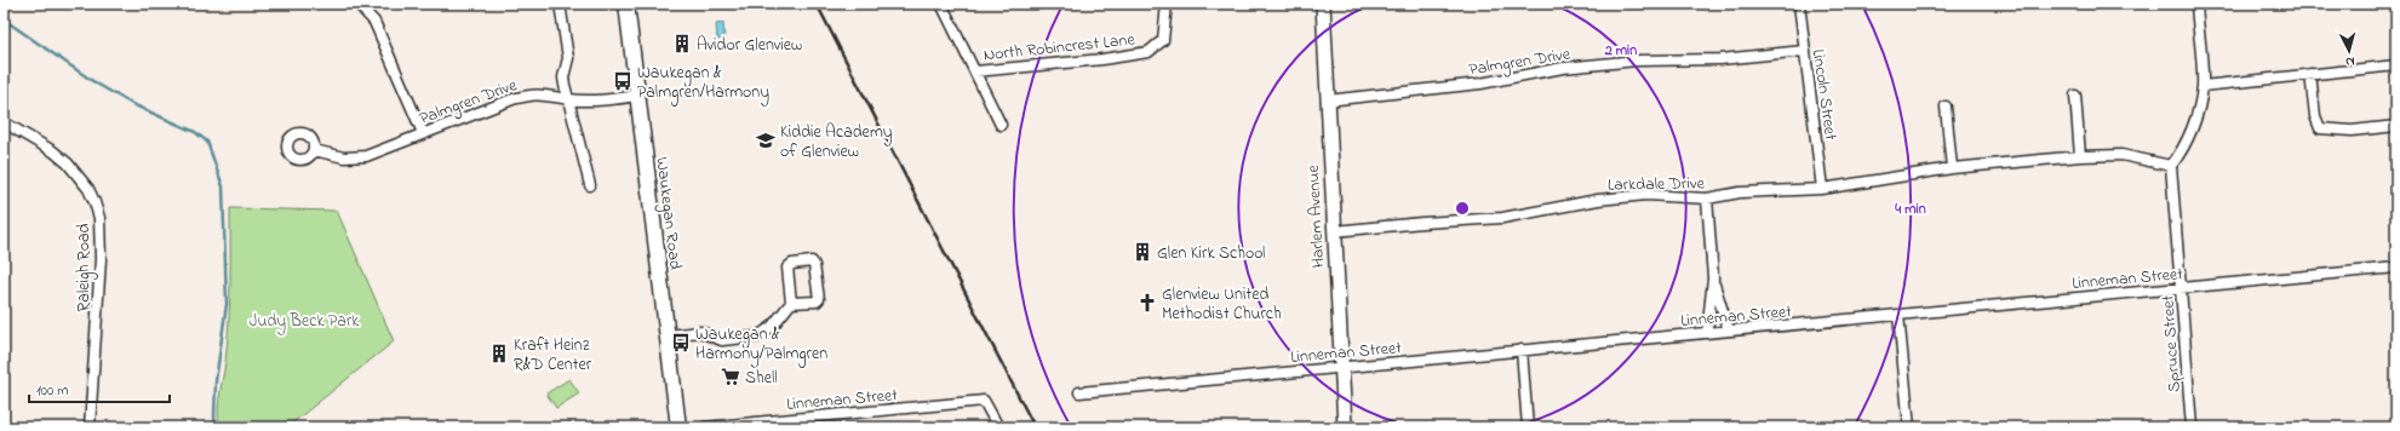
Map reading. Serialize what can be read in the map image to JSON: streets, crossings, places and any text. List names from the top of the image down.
{
  "streets": {
    "main road": ["Waukegan Road", "Harlem Avenue"],
    "street": [
      "North Robincrest Lane",
      "Palmgren Drive",
      "Lincoln Street",
      "Larkdale Drive",
      "Raleigh Road",
      "Linneman Street",
      "Spruce Street"
    ]
  },
  "crossings": [
    ["Palmgren Drive", "Lincoln Street"],
    ["Palmgren Drive", "Waukegan Road"],
    ["Palmgren Drive", "Harlem Avenue"],
    ["Lincoln Street", "Larkdale Drive"],
    ["Larkdale Drive", "Harlem Avenue"],
    ["Larkdale Drive", "Spruce Street"],
    ["Harlem Avenue", "Linneman Street"],
    ["Linneman Street", "Spruce Street"]
  ],
  "parks": ["Judy Beck Park"],
  "places": {
    "building": ["Avidor Glenview", "Glen Kirk School", "Kraft Heinz R&D Center"],
    "bus stop": ["Waukegan & Palmgren/Harmony", "Waukegan & Harmony/Palmgren"],
    "school or university": ["Kiddie Academy of Glenview"],
    "church": ["Glenview United Methodist Church"],
    "supermarket": ["Shell"]
  },
  "scale_bar": "100 m",
  "north": "bottom",
  "rings": ["2 min", "4 min"]
}
